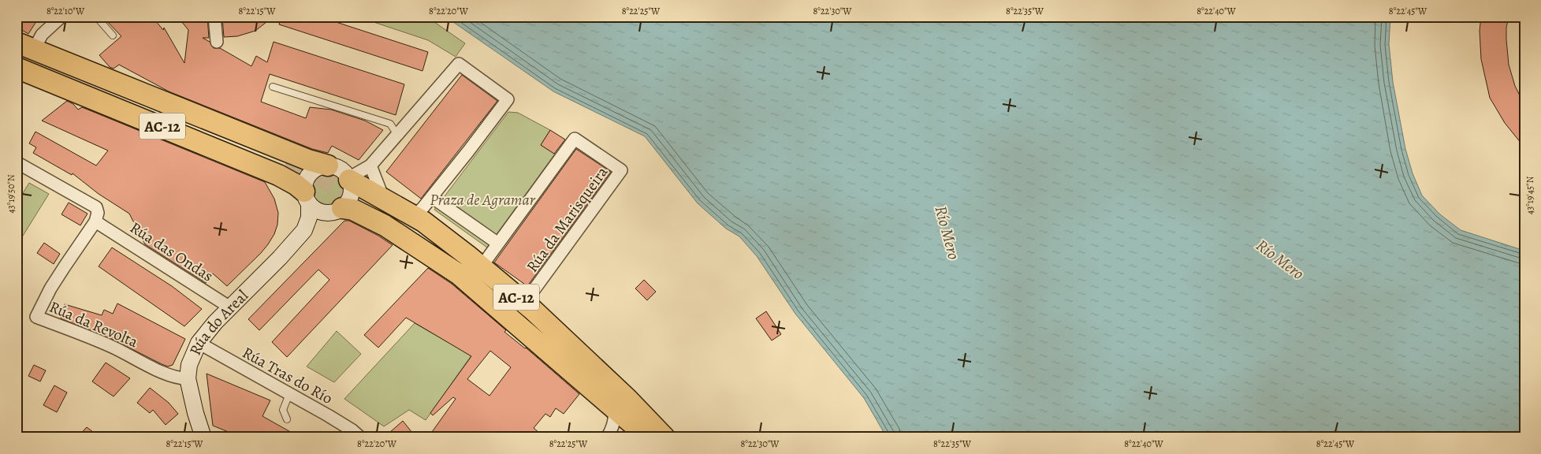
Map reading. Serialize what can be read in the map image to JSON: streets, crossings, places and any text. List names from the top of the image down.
{
  "streets": {
    "highway": ["AC-12"],
    "street": [
      "Rúa da Marisqueira",
      "Rúa das Ondas",
      "Rúa da Revolta",
      "Rúa do Areal",
      "Rúa Tras do Río"
    ]
  },
  "crossings": [
    ["AC-12", "Rúa da Marisqueira"],
    ["AC-12", "Rúa do Areal"],
    ["Rúa das Ondas", "Rúa da Revolta"],
    ["Rúa das Ondas", "Rúa do Areal"],
    ["Rúa da Revolta", "Rúa do Areal"],
    ["Rúa do Areal", "Rúa Tras do Río"]
  ],
  "water": ["Río Mero"],
  "parks": ["Praza de Agramar"],
  "coordinates": [
    "8°22'10\"W",
    "8°22'15\"W",
    "8°22'20\"W",
    "8°22'25\"W",
    "8°22'30\"W",
    "8°22'35\"W",
    "8°22'40\"W",
    "8°22'45\"W",
    "43°19'50\"N",
    "43°19'45\"N"
  ]
}
